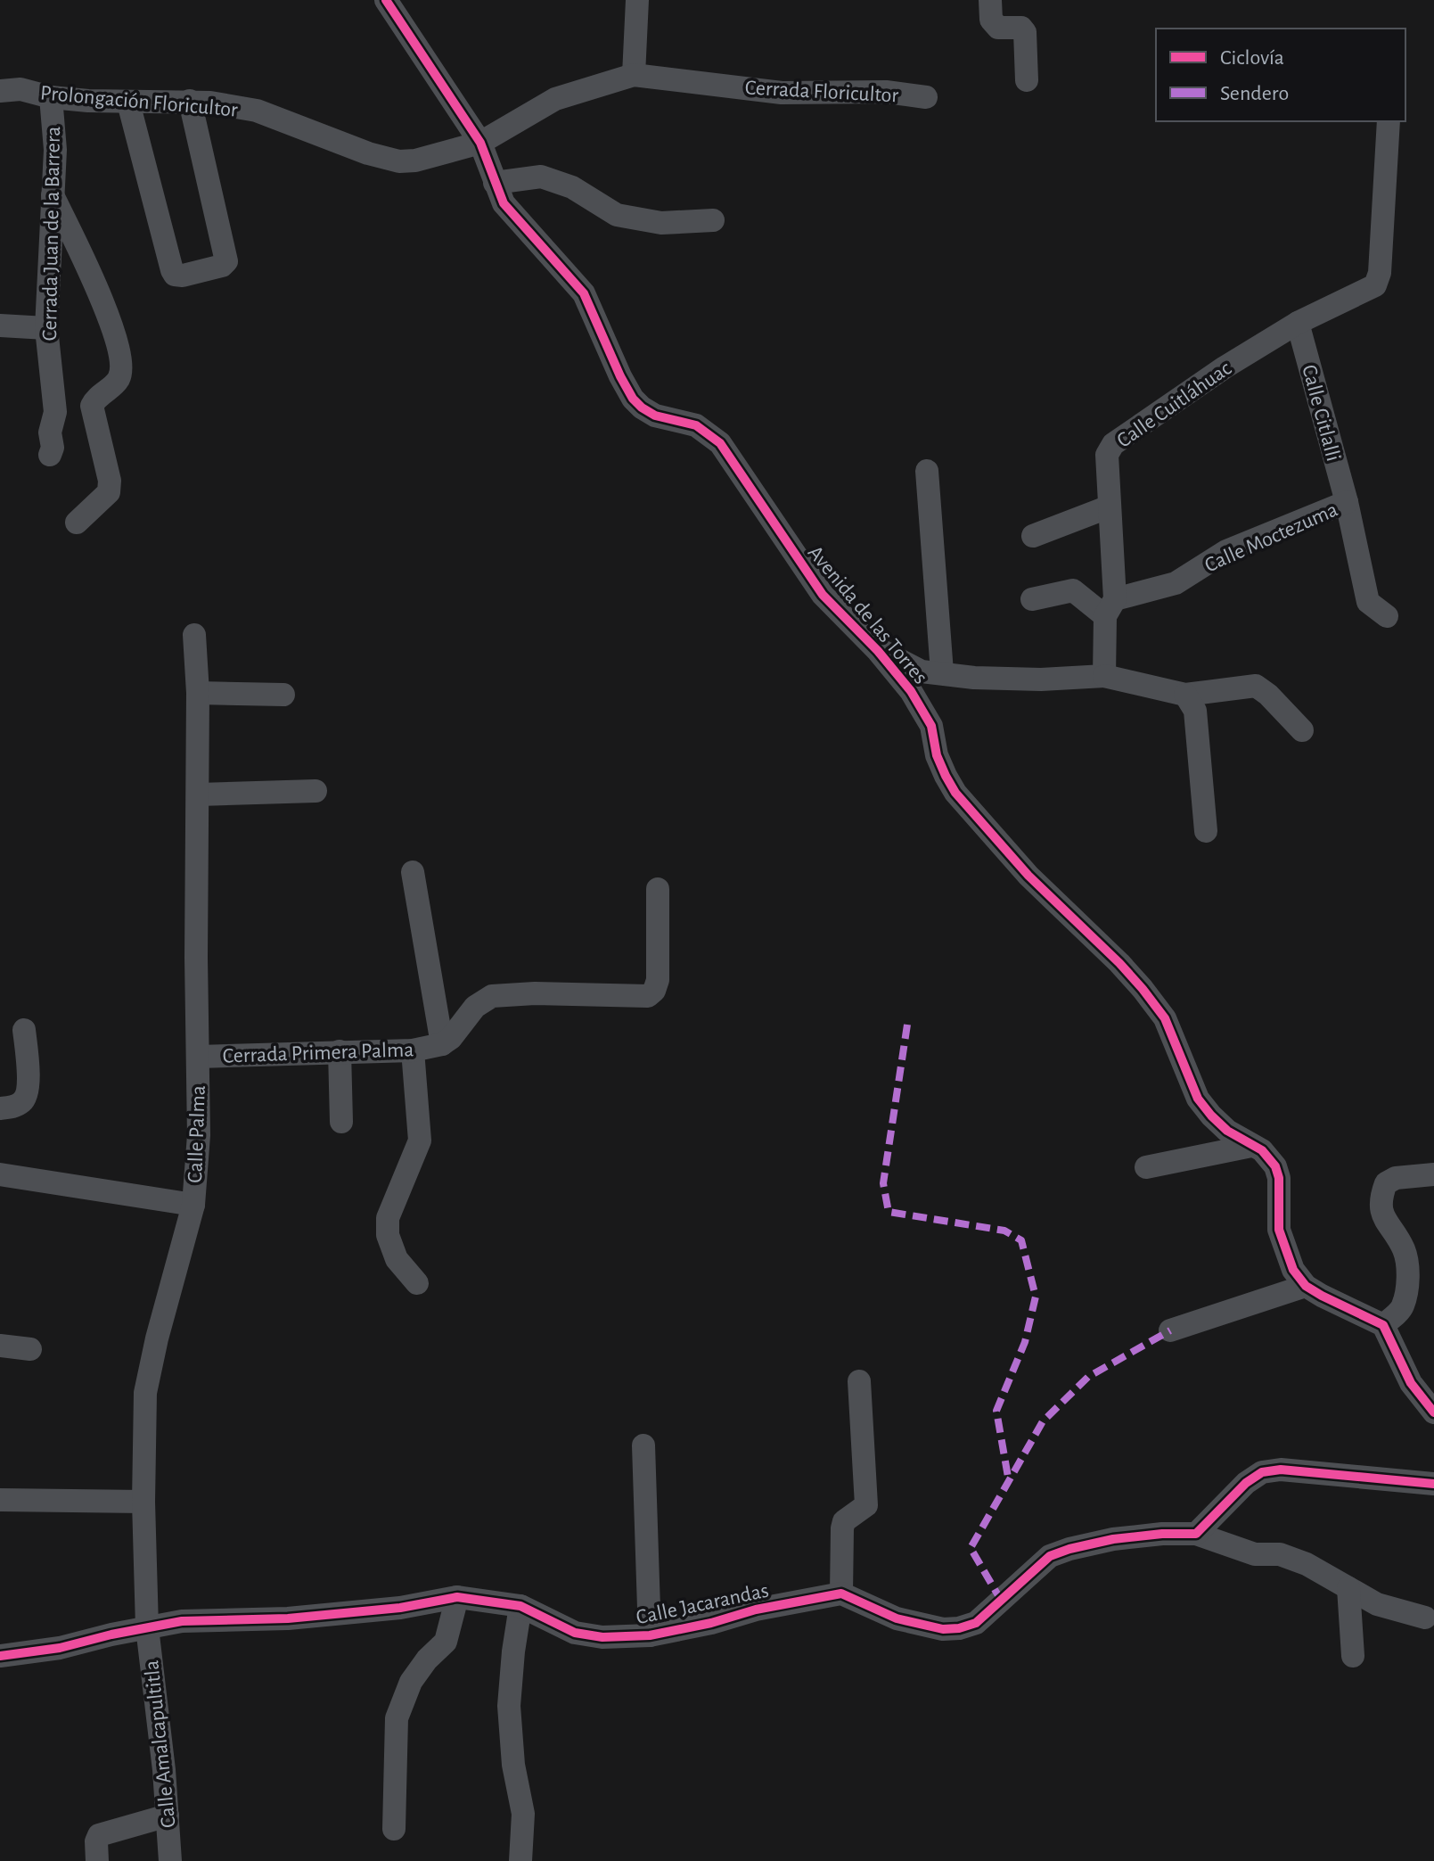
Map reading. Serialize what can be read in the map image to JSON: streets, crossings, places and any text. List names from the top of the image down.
{
  "streets": {
    "street": [
      "Cerrada Floricultor",
      "Prolongación Floricultor",
      "Cerrada Juan de la Barrera",
      "Calle Cuitláhuac",
      "Calle Citlalli",
      "Calle Moctezuma",
      "Avenida de las Torres",
      "Cerrada Primera Palma",
      "Calle Palma",
      "Calle Jacarandas",
      "Calle Amalcapultitla"
    ]
  },
  "crossings": [
    ["Cerrada Floricultor", "Prolongación Floricultor"],
    ["Prolongación Floricultor", "Cerrada Juan de la Barrera"],
    ["Prolongación Floricultor", "Avenida de las Torres"],
    ["Calle Cuitláhuac", "Calle Citlalli"],
    ["Calle Cuitláhuac", "Calle Moctezuma"],
    ["Calle Citlalli", "Calle Moctezuma"],
    ["Cerrada Primera Palma", "Calle Palma"],
    ["Calle Palma", "Calle Jacarandas"],
    ["Calle Palma", "Calle Amalcapultitla"],
    ["Calle Jacarandas", "Calle Amalcapultitla"]
  ],
  "legend": ["Ciclovía", "Sendero"]
}
